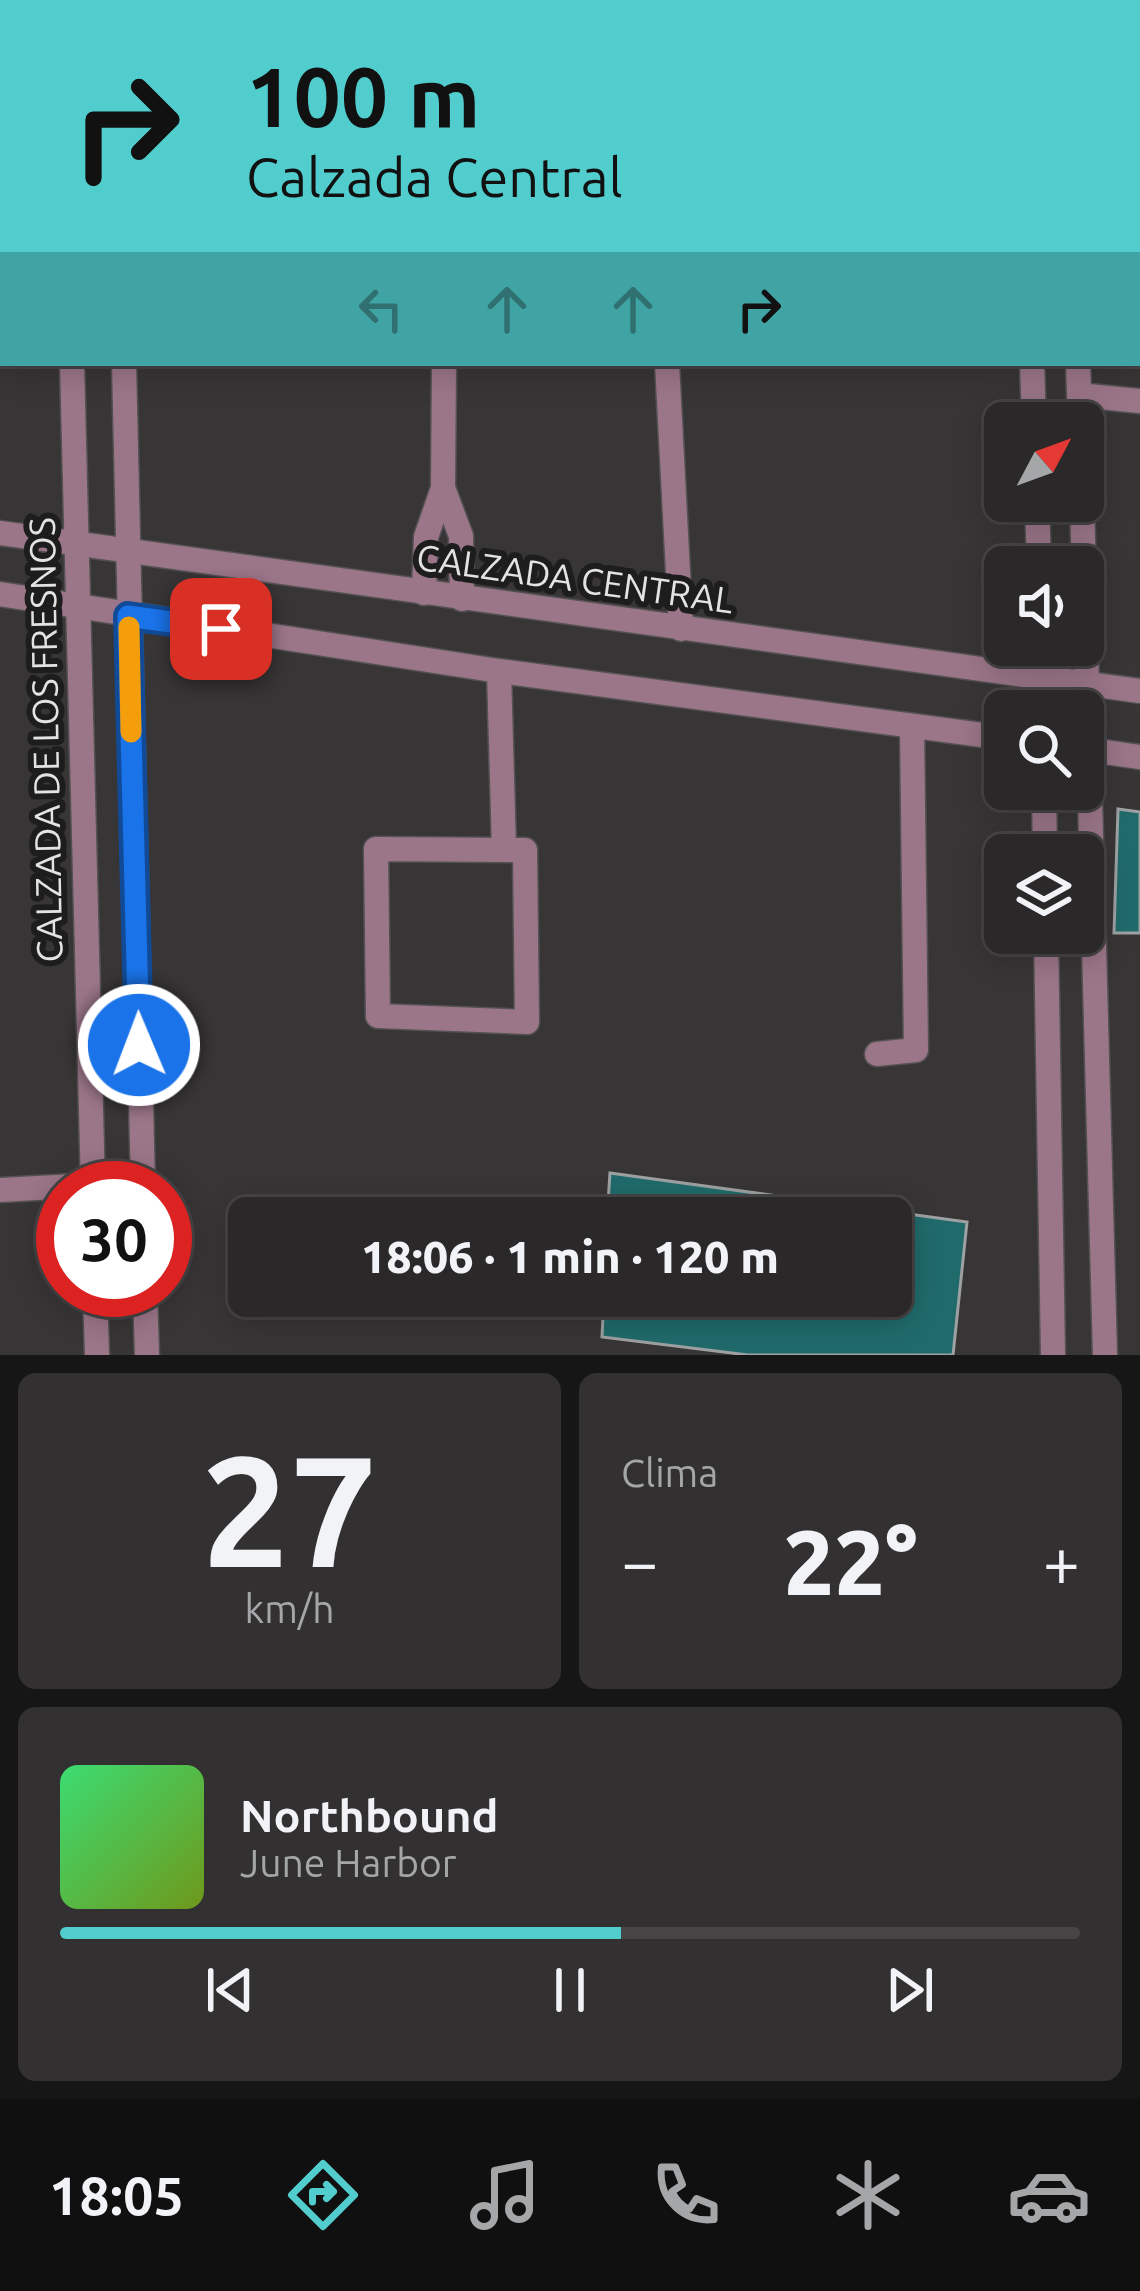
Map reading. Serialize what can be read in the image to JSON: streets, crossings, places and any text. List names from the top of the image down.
{
  "streets": {
    "street": ["CALZADA CENTRAL", "CALZADA DE LOS FRESNOS"]
  },
  "crossings": [
    ["CALZADA CENTRAL", "CALZADA DE LOS FRESNOS"]
  ],
  "north": "top right",
  "page": {
    "turn": ["100 m", "Calzada Central"],
    "limit": "30",
    "trip": "18:06 · 1 min · 120 m",
    "tile": [
      ["27", "km/h"],
      "Clima"
    ],
    "heat": ["−", "22°", "+"],
    "song": ["Northbound", "June Harbor"],
    "tabs": "18:05"
  }
}
